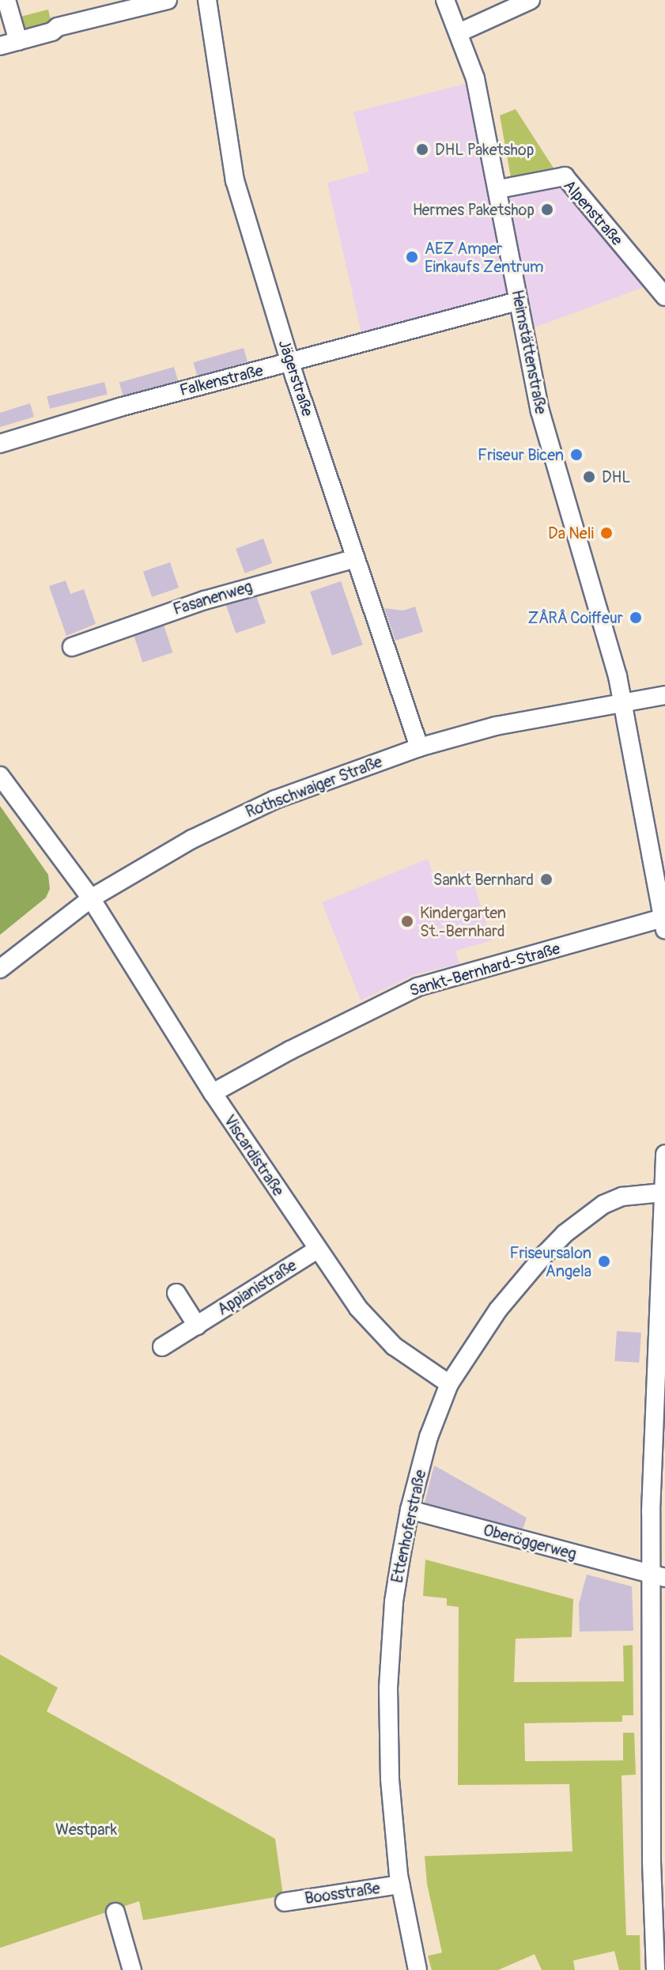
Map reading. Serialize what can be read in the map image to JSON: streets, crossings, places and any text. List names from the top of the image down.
{
  "streets": {
    "street": [
      "Alpenstraße",
      "Heimstättenstraße",
      "Jägerstraße",
      "Falkenstraße",
      "Fasanenweg",
      "Rothschwaiger Straße",
      "Sankt-Bernhard-Straße",
      "Viscardistraße",
      "Appianistraße",
      "Ettenhoferstraße",
      "Oberöggerweg",
      "Boosstraße"
    ]
  },
  "crossings": [
    ["Alpenstraße", "Heimstättenstraße"],
    ["Heimstättenstraße", "Falkenstraße"],
    ["Heimstättenstraße", "Rothschwaiger Straße"],
    ["Heimstättenstraße", "Sankt-Bernhard-Straße"],
    ["Jägerstraße", "Falkenstraße"],
    ["Jägerstraße", "Fasanenweg"],
    ["Jägerstraße", "Rothschwaiger Straße"],
    ["Rothschwaiger Straße", "Viscardistraße"],
    ["Sankt-Bernhard-Straße", "Viscardistraße"],
    ["Viscardistraße", "Appianistraße"],
    ["Viscardistraße", "Ettenhoferstraße"],
    ["Ettenhoferstraße", "Oberöggerweg"],
    ["Ettenhoferstraße", "Boosstraße"]
  ],
  "parks": ["Westpark"],
  "places": [
    "DHL Paketshop",
    "Hermes Paketshop",
    "AEZ Amper Einkaufs Zentrum",
    "Friseur Bicen",
    "DHL",
    "Da Neli",
    "ZÂRÂ Coiffeur",
    "Sankt Bernhard",
    "Kindergarten St.-Bernhard",
    "Friseursalon Angela"
  ]
}
